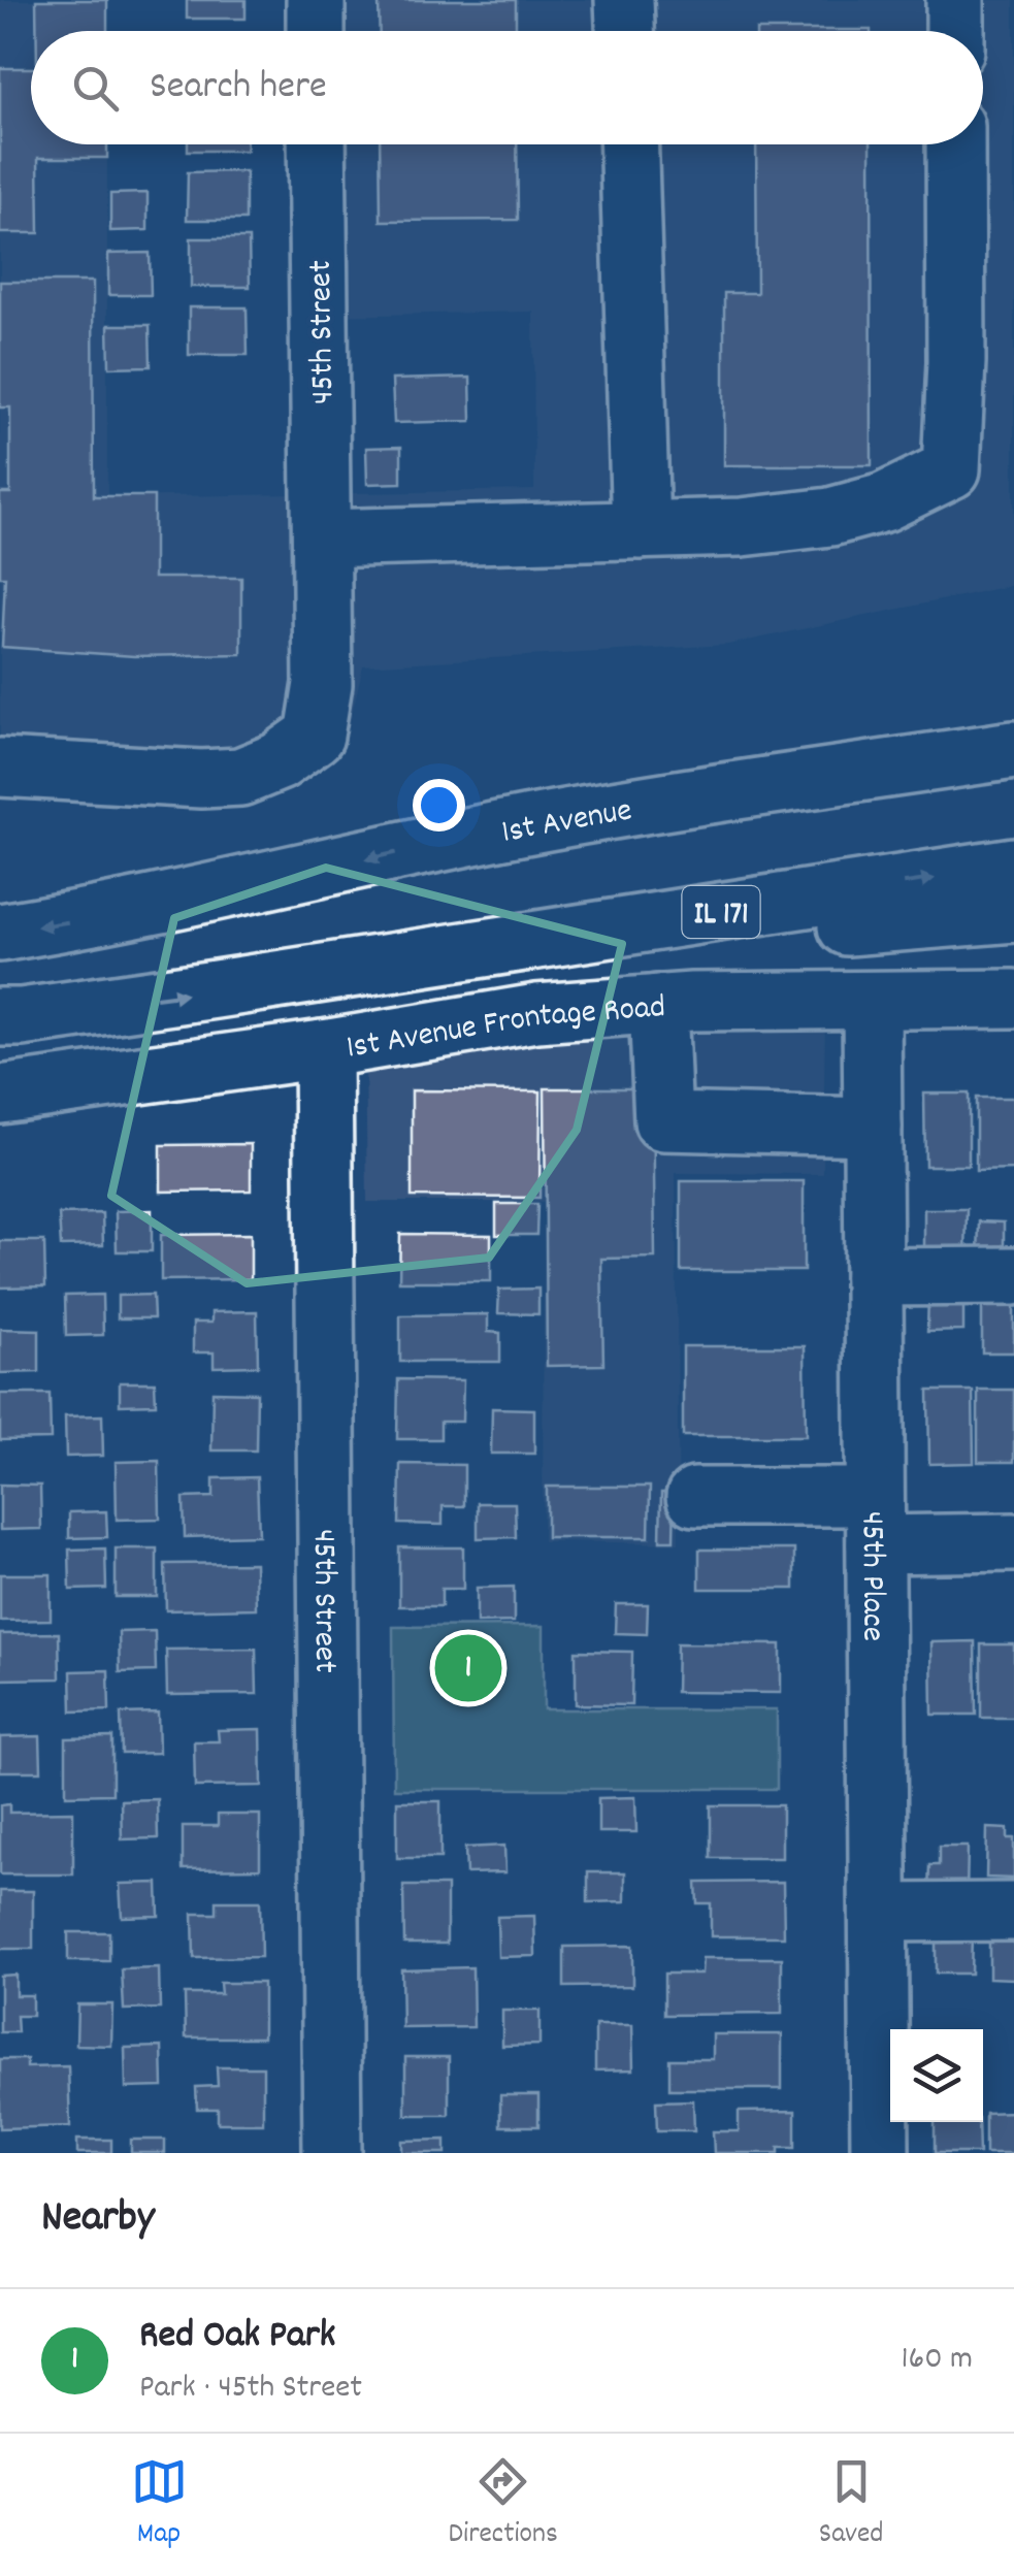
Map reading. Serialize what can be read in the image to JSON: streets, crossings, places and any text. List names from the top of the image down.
{
  "streets": {
    "street": [
      "45th Street",
      "1st Avenue",
      "IL 171",
      "1st Avenue Frontage Road",
      "45th Place"
    ]
  },
  "crossings": [
    ["45th Street", "1st Avenue Frontage Road"],
    ["1st Avenue Frontage Road", "45th Place"]
  ],
  "page": {
    "search": "Search here",
    "pins": "1",
    "heading": "Nearby",
    "list": [
      {
        "mark": "1",
        "name": "Red Oak Park",
        "note": "Park · 45th Street",
        "value": "160 m"
      }
    ],
    "nav": ["Map", "Directions", "Saved"]
  }
}
